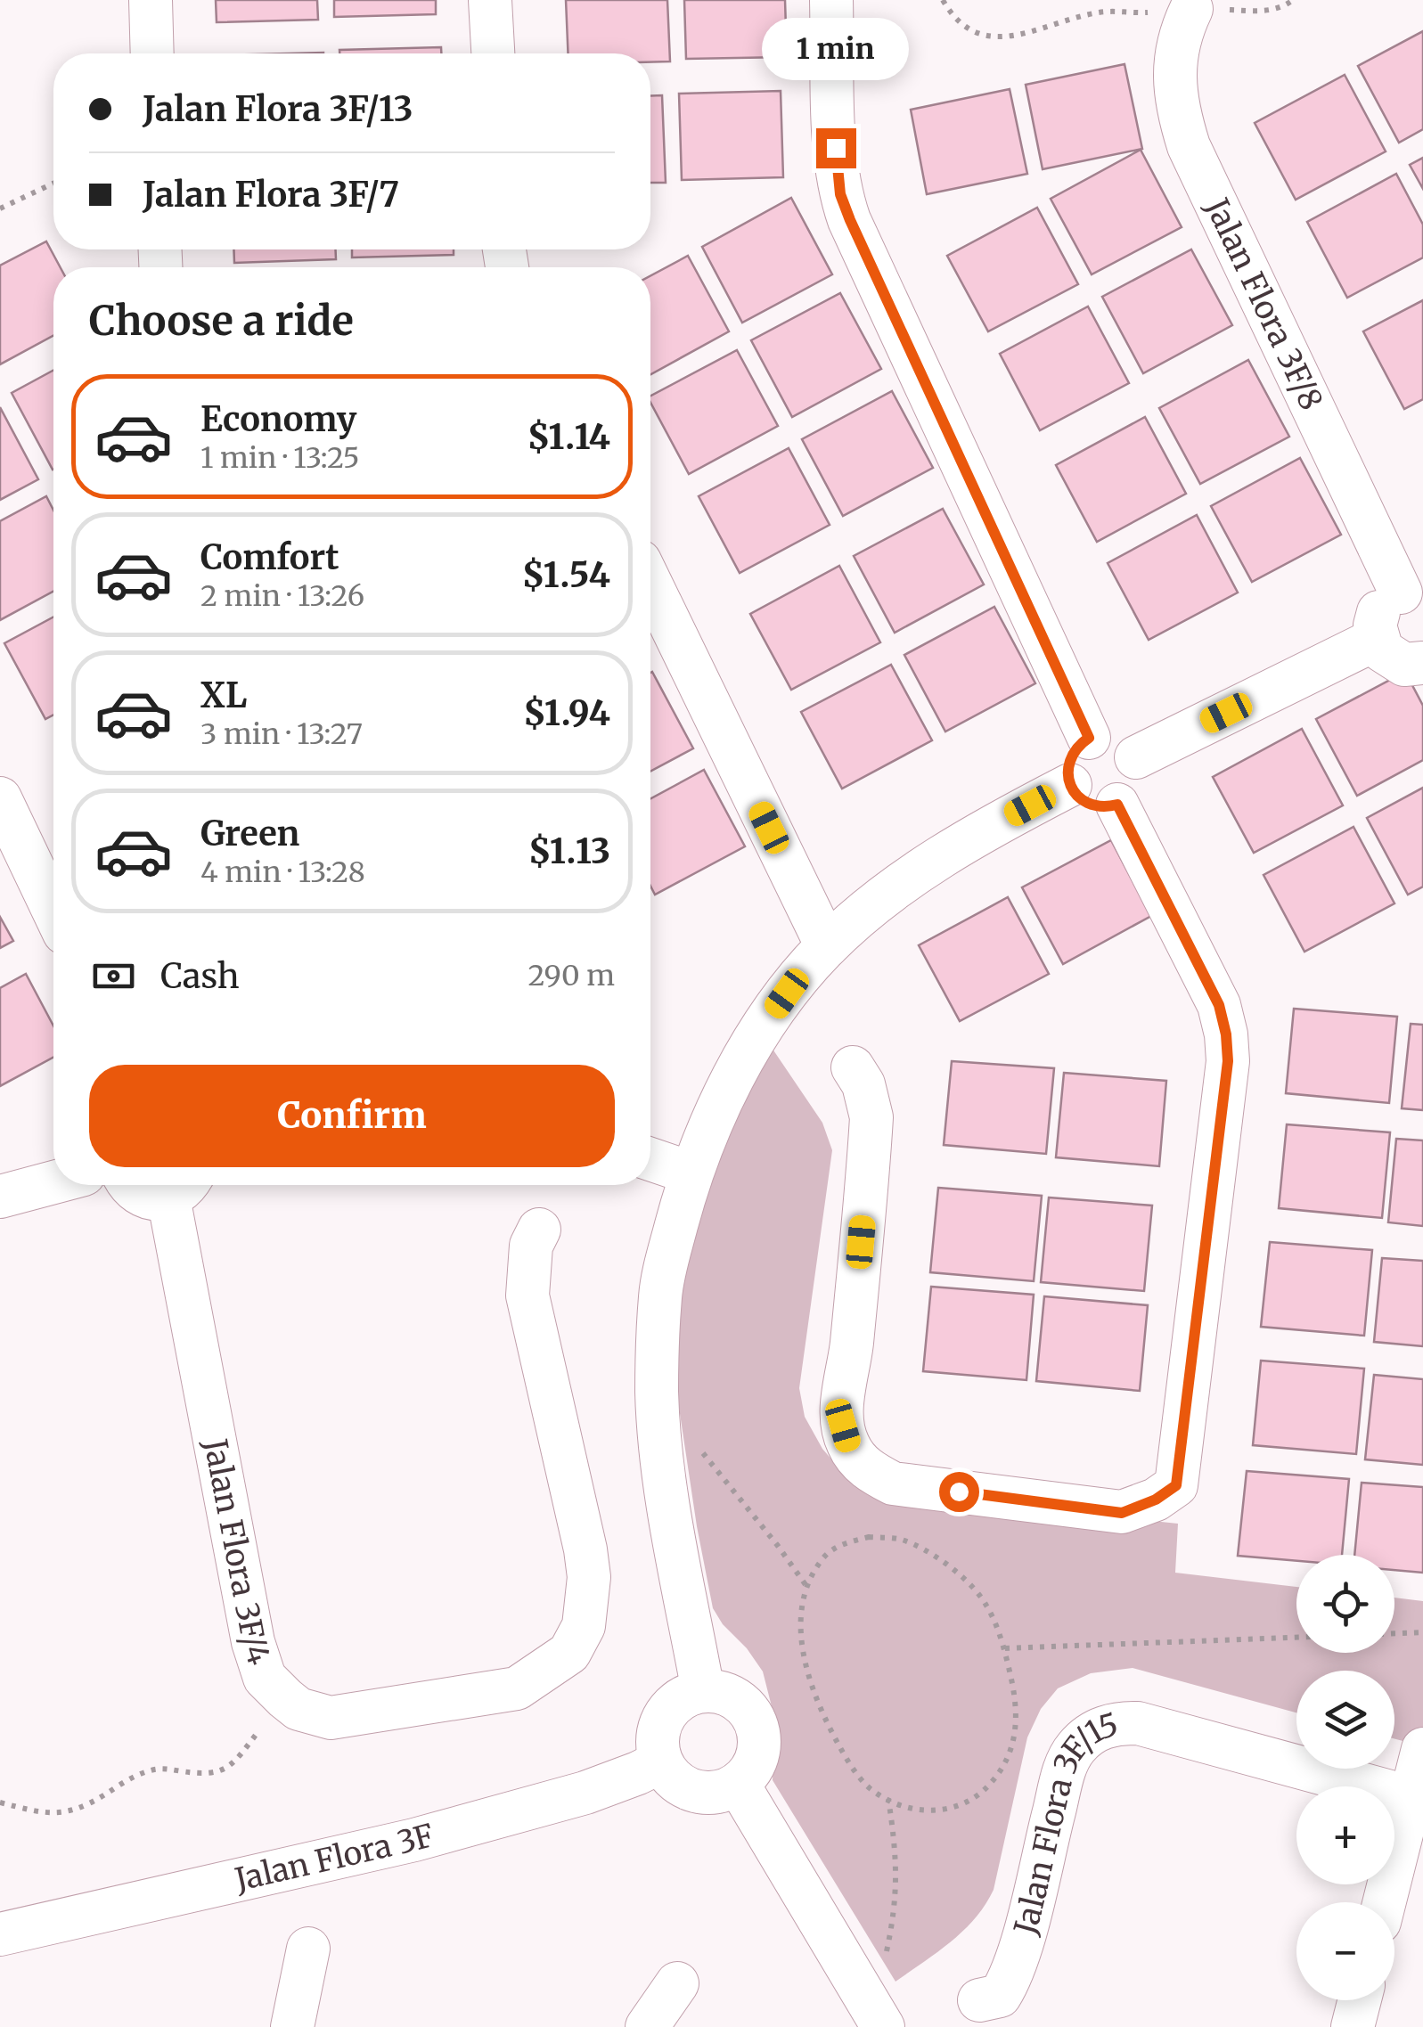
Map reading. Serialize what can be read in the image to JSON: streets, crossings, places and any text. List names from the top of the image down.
{
  "streets": {
    "street": [
      "Jalan Flora 3F/8",
      "Jalan Flora 3F/4",
      "Jalan Flora 3F/15",
      "Jalan Flora 3F"
    ]
  },
  "page": {
    "bubble": "1 min",
    "banner": ["Jalan Flora 3F/13", "Jalan Flora 3F/7"],
    "heading": "Choose a ride",
    "list": [
      {
        "name": "Economy",
        "note": "1 min · 13:25",
        "value": "$1.14"
      },
      {
        "name": "Comfort",
        "note": "2 min · 13:26",
        "value": "$1.54"
      },
      {
        "name": "XL",
        "note": "3 min · 13:27",
        "value": "$1.94"
      },
      {
        "name": "Green",
        "note": "4 min · 13:28",
        "value": "$1.13"
      }
    ],
    "pay": ["Cash", "290 m"],
    "buttons": "Confirm",
    "map_buttons": ["+", "−"]
  }
}
